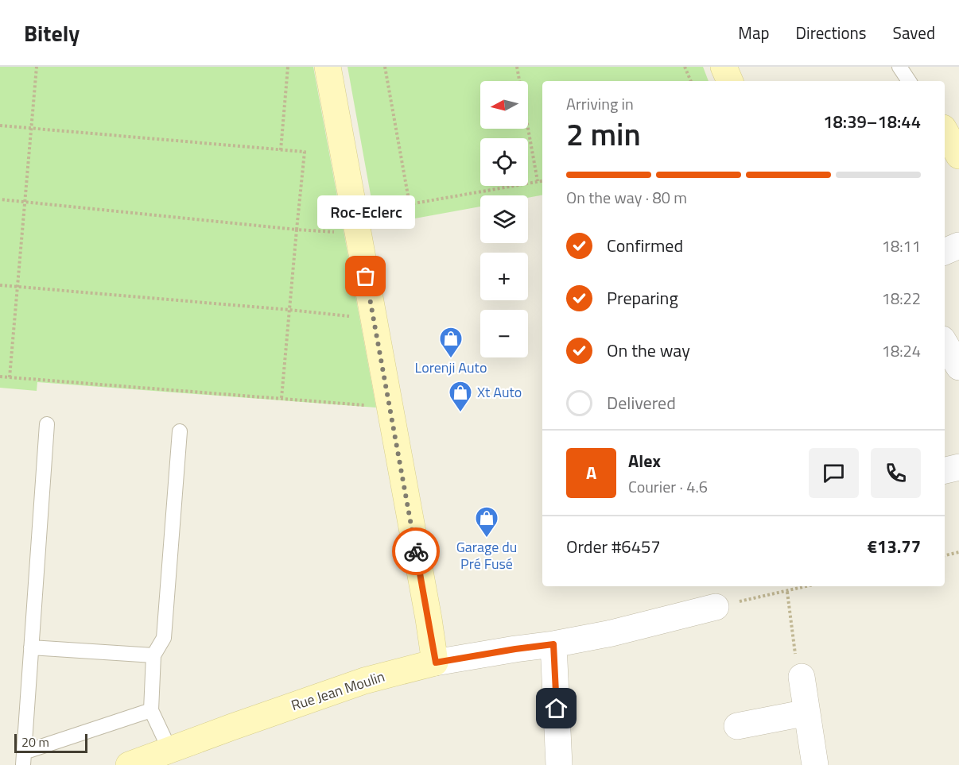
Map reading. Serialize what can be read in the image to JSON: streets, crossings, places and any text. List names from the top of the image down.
{
  "streets": {
    "street": ["Rue Jean Moulin"]
  },
  "places": {
    "other": ["Roc-Eclerc"],
    "shop": ["Lorenji Auto", "Xt Auto", "Garage du Pré Fusé"]
  },
  "scale_bar": "20 m",
  "north": "left",
  "page": {
    "header": "Bitely",
    "nav": ["Map", "Directions", "Saved"],
    "map_buttons": ["+", "−"],
    "heading": ["2 min", "Arriving in", "18:39–18:44"],
    "panel": [
      "Alex",
      "Courier · 4.6",
      "Order #6457",
      "€13.77"
    ],
    "bar": "On the way · 80 m",
    "bubble": "Roc-Eclerc",
    "list": [
      ["Confirmed", "18:11"],
      ["Preparing", "18:22"],
      ["On the way", "18:24"],
      "Delivered"
    ],
    "round": "A",
    "scale": "20 m"
  }
}
